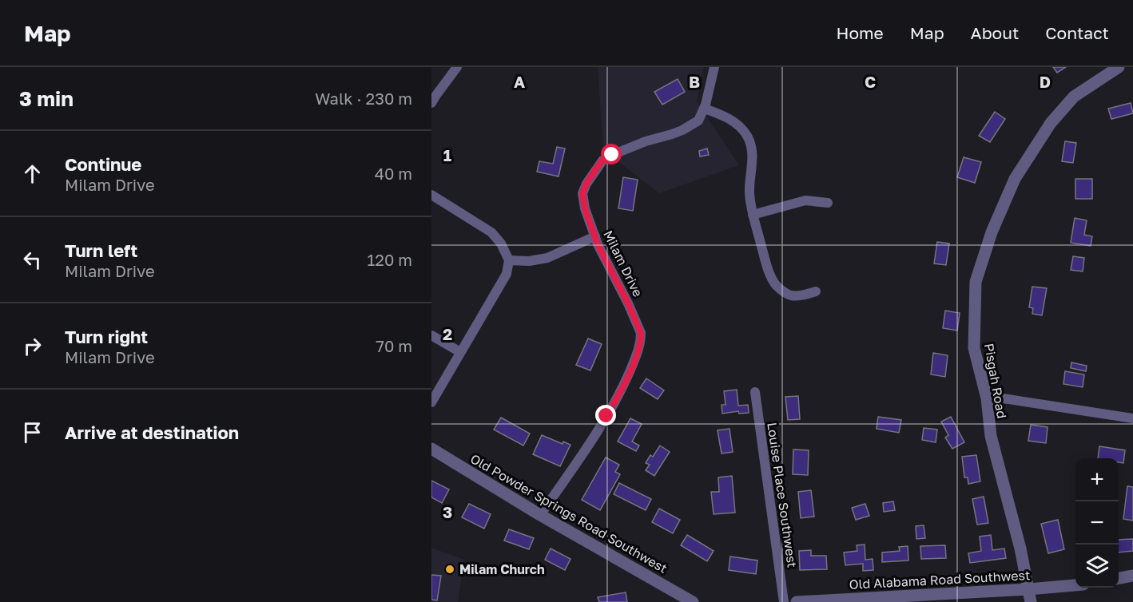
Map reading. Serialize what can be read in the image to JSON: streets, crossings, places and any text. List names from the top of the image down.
{
  "streets": {
    "street": [
      "Milam Drive",
      "Pisgah Road",
      "Louise Place Southwest",
      "Old Powder Springs Road Southwest",
      "Old Alabama Road Southwest"
    ]
  },
  "crossings": [
    ["Milam Drive", "Old Powder Springs Road Southwest"],
    ["Pisgah Road", "Old Alabama Road Southwest"]
  ],
  "places": ["Milam Church"],
  "page": {
    "header": "Map",
    "nav": [
      "Home",
      "Map",
      "About",
      "Contact"
    ],
    "heading": ["3 min", "Walk · 230 m"],
    "list": [
      ["Continue", "Milam Drive", "40 m"],
      ["Turn left", "Milam Drive", "120 m"],
      ["Turn right", "Milam Drive", "70 m"],
      "Arrive at destination"
    ],
    "map_buttons": ["+", "−"]
  },
  "grid": {
    "columns": [
      "A",
      "B",
      "C",
      "D"
    ],
    "rows": ["1", "2", "3"]
  }
}
